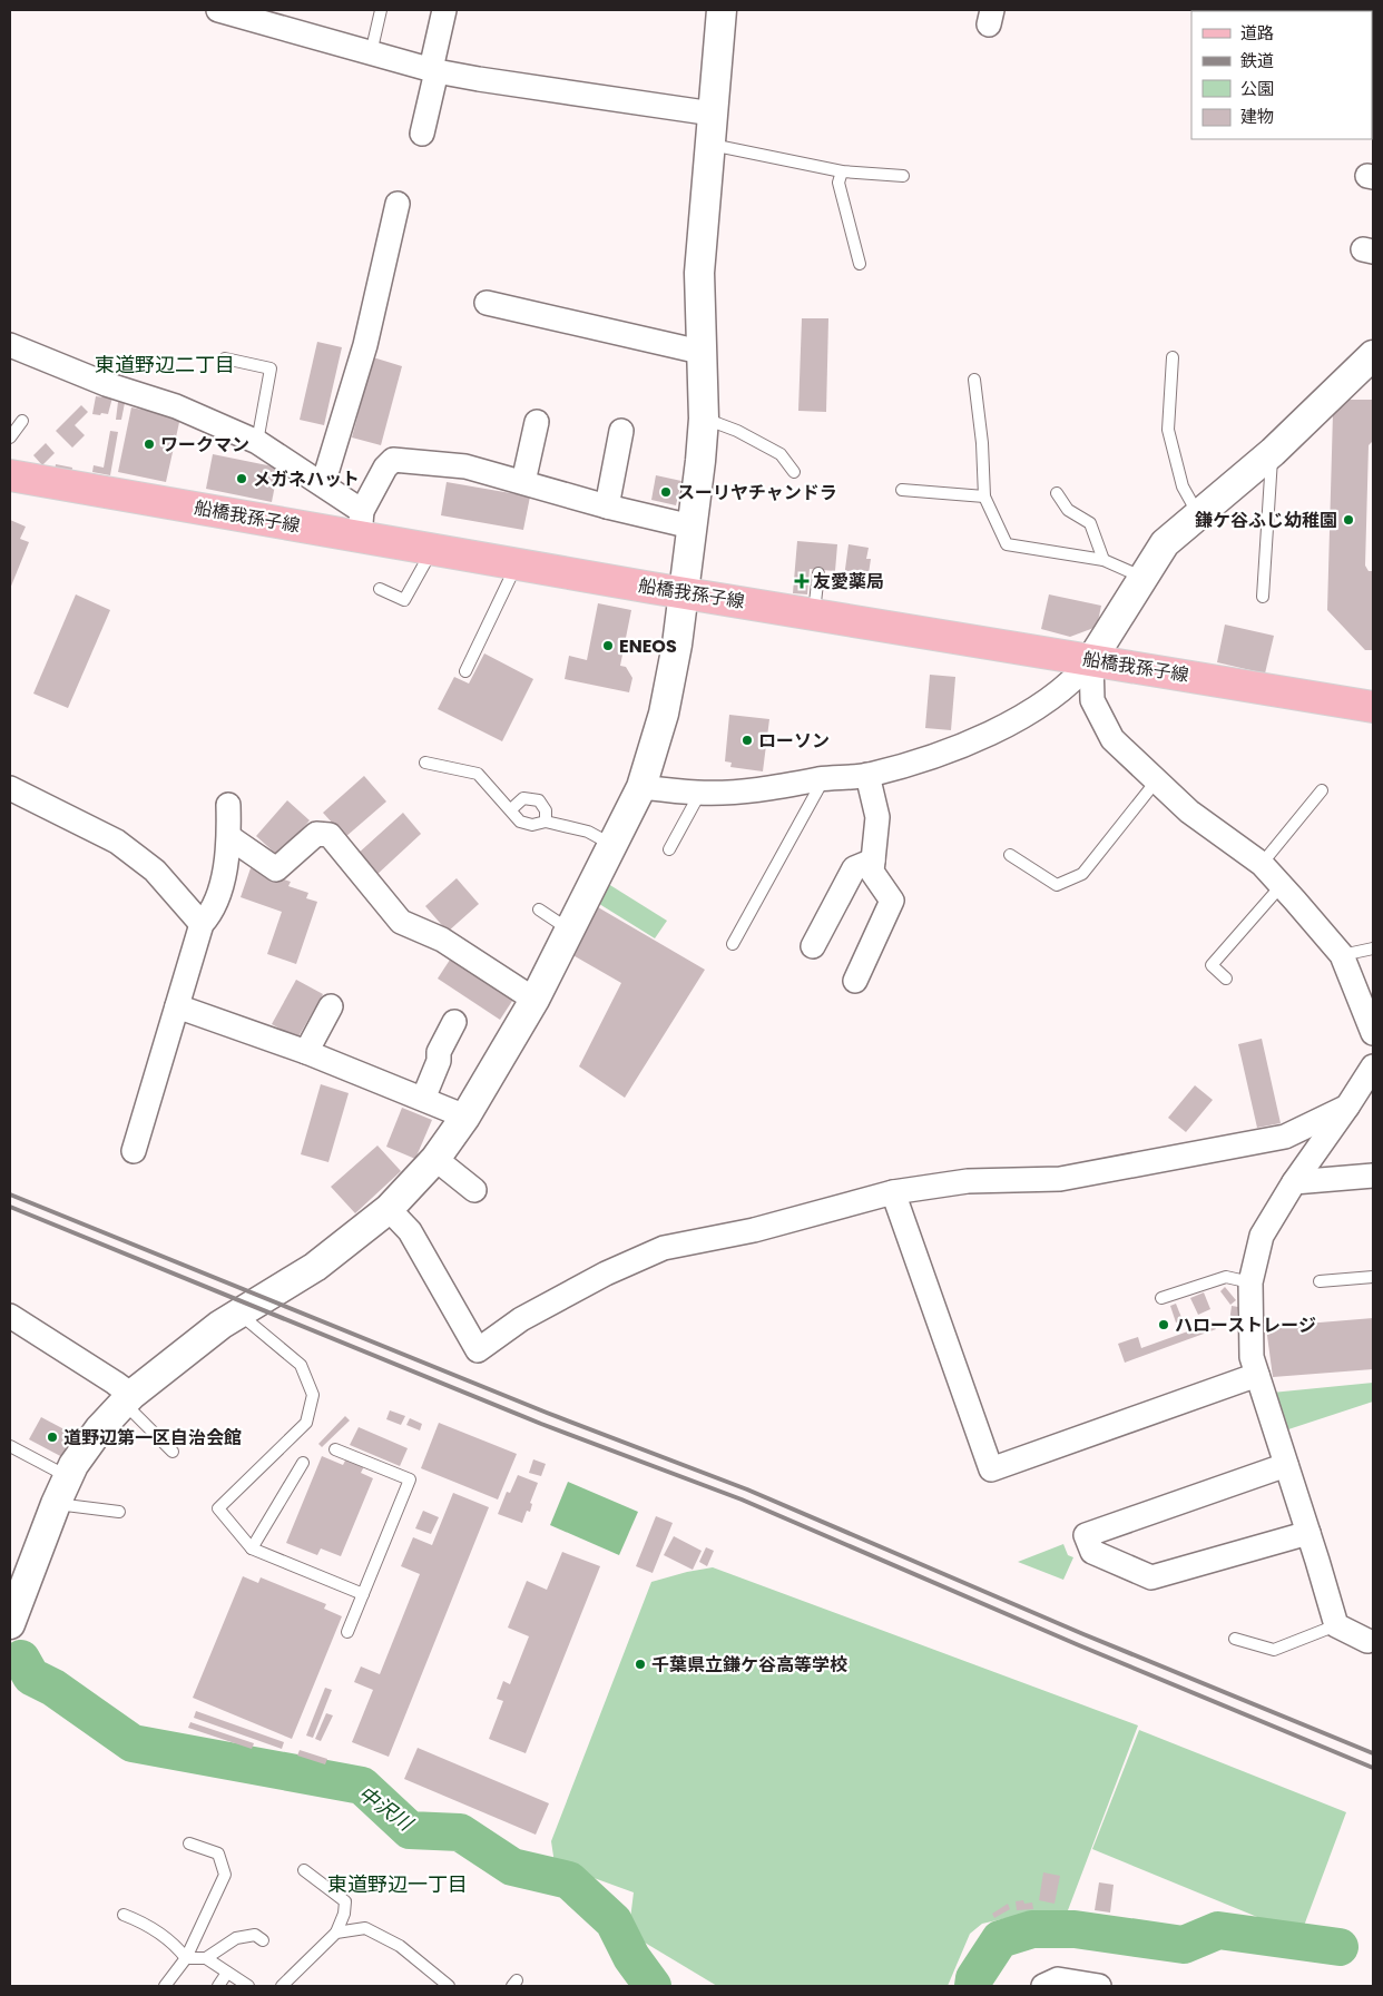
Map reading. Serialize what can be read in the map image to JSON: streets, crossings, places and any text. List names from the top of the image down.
{
  "streets": {
    "main road": ["船橋我孫子線"]
  },
  "districts": ["東道野辺二丁目", "東道野辺一丁目"],
  "water": ["中沢川"],
  "places": {
    "other": [
      "ワークマン",
      "メガネハット",
      "スーリヤチャンドラ",
      "鎌ケ谷ふじ幼稚園",
      "ENEOS",
      "ローソン",
      "ハローストレージ",
      "道野辺第一区自治会館",
      "千葉県立鎌ケ谷高等学校"
    ],
    "health": ["友愛薬局"]
  },
  "legend": [
    "道路",
    "鉄道",
    "公園",
    "建物"
  ]
}
